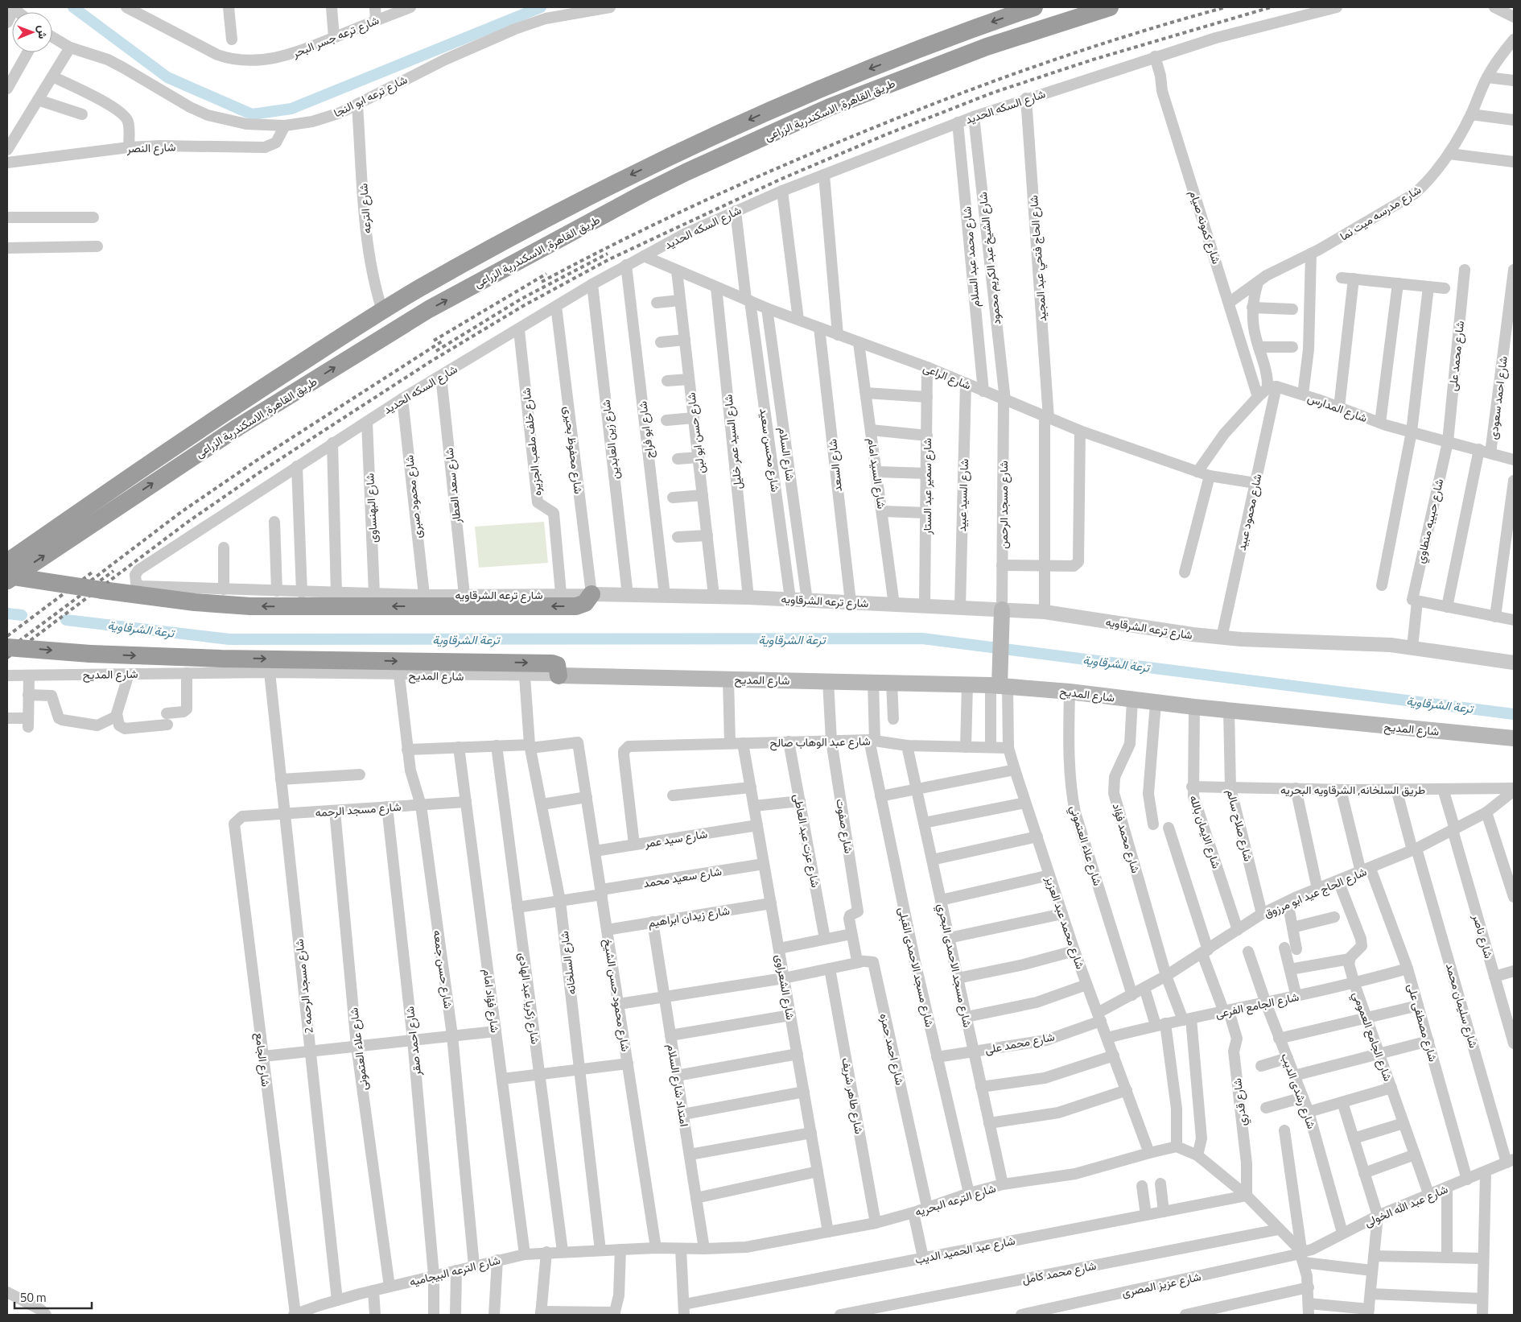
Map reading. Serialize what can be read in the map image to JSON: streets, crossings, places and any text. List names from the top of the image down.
{
  "streets": {
    "highway": ["طريق القاهرة, الاسكندرية الزراعى"],
    "main road": ["شارع المديح"],
    "street": [
      "شارع ترعه جسر البحر",
      "شارع ترعه ابو النجا",
      "شارع السكه الحديد",
      "شارع النصر",
      "شارع الترعه",
      "شارع مدرسه ميت نما",
      "شارع كمونه صيام",
      "شارع محمد عبد السلام",
      "شارع الشيخ عبد الكريم محمود",
      "شارع الحاج فتحي عبد المجيد",
      "شارع محمد على",
      "شارع الراعى",
      "شارع احمد سعودى",
      "شارع المدارس",
      "شارع ابو فراج",
      "شارع حسن ابو لبن",
      "شارع زين العابدين",
      "شارع خلف ملعب الجزيره",
      "شارع السيد عمر خليل",
      "شارع محفوظ بحيرى",
      "شارع محسن سعيد",
      "شارع السلام",
      "شارع السعد",
      "شارع السيد امام",
      "شارع سعد العطار",
      "شارع سمير عبد الستار",
      "شارع السيد عبيد",
      "شارع محمود صبرى",
      "شارع مسجد الرحمن",
      "شارع البهنساوى",
      "شارع محمود عبيد",
      "شارع حبيبه منطاوي",
      "شارع ترعه الشرقاويه",
      "شارع عبد الوهاب صالح",
      "طريق السلخانه, الشرقاويه البحريه",
      "شارع مسجد الرحمه",
      "شارع صلاح سالم",
      "شارع صفوت",
      "شارع الايمان بالله",
      "شارع سيد عمر",
      "شارع محمد فؤاد",
      "شارع عزت عبد العاطى",
      "شارع علاء العتموني",
      "شارع سعيد محمد",
      "شارع الحاج عيد ابو مرزوق",
      "شارع زيدان ابراهيم",
      "شارع محمد عبد العزيز",
      "شارع ناصر",
      "شارع السلخانه",
      "شارع مسجد الاحمدى البحري",
      "شارع مسجد الاحمدى القبلى",
      "شارع حسن جمعه",
      "شارع مسجد الرحمه 2",
      "شارع الشعراوى",
      "شارع محمود حسن الشيخ",
      "شارع زكريا عبد الهادى",
      "شارع فؤاد امام",
      "شارع الجامع الفرعى",
      "شارع سليمان محمد",
      "شارع مصطفى على",
      "شارع الجامع العمومي",
      "شارع احمد صقر",
      "شارع علاء العتمونى",
      "شارع احمد حمزه",
      "شارع الجامع",
      "امتداد شارع السلام",
      "شارع رشدى الديب",
      "شارع طاهر شريف",
      "شارع قدري",
      "شارع الترعه البحريه",
      "شارع عبد الله الخولى",
      "شارع عبد الحميد الديب",
      "شارع الترعه البيجاميه",
      "شارع محمد كامل",
      "شارع عزيز المصرى"
    ]
  },
  "crossings": [
    ["شارع ترعه ابو النجا", "شارع النصر"],
    ["شارع ترعه ابو النجا", "شارع الترعه"],
    ["شارع السكه الحديد", "شارع كمونه صيام"],
    ["شارع السكه الحديد", "شارع محمد عبد السلام"],
    ["شارع السكه الحديد", "شارع الشيخ عبد الكريم محمود"],
    ["شارع السكه الحديد", "شارع الحاج فتحي عبد المجيد"],
    ["شارع السكه الحديد", "شارع الراعى"],
    ["شارع السكه الحديد", "شارع ابو فراج"],
    ["شارع السكه الحديد", "شارع زين العابدين"],
    ["شارع السكه الحديد", "شارع خلف ملعب الجزيره"],
    ["شارع السكه الحديد", "شارع محفوظ بحيرى"],
    ["شارع السكه الحديد", "شارع محسن سعيد"],
    ["شارع السكه الحديد", "شارع سعد العطار"],
    ["شارع السكه الحديد", "شارع محمود صبرى"],
    ["شارع السكه الحديد", "شارع البهنساوى"],
    ["شارع السكه الحديد", "شارع ترعه الشرقاويه"],
    ["طريق القاهرة, الاسكندرية الزراعى", "شارع الترعه"],
    ["شارع مدرسه ميت نما", "شارع كمونه صيام"],
    ["شارع مدرسه ميت نما", "شارع محمود عبيد"],
    ["شارع محمد عبد السلام", "شارع الراعى"],
    ["شارع الشيخ عبد الكريم محمود", "شارع الراعى"],
    ["شارع الشيخ عبد الكريم محمود", "شارع مسجد الرحمن"],
    ["شارع الحاج فتحي عبد المجيد", "شارع الراعى"],
    ["شارع الحاج فتحي عبد المجيد", "شارع ترعه الشرقاويه"],
    ["شارع محمد على", "شارع المدارس"],
    ["شارع محمد على", "شارع حبيبه منطاوي"],
    ["شارع محمد على", "شارع الحاج عيد ابو مرزوق"],
    ["شارع محمد على", "شارع محمد عبد العزيز"],
    ["شارع محمد على", "شارع مسجد الاحمدى البحري"],
    ["شارع محمد على", "شارع مسجد الاحمدى القبلى"],
    ["شارع الراعى", "شارع حسن ابو لبن"],
    ["شارع الراعى", "شارع السيد عمر خليل"],
    ["شارع الراعى", "شارع محسن سعيد"],
    ["شارع الراعى", "شارع السلام"],
    ["شارع الراعى", "شارع السعد"],
    ["شارع الراعى", "شارع السيد امام"],
    ["شارع الراعى", "شارع سمير عبد الستار"],
    ["شارع الراعى", "شارع السيد عبيد"],
    ["شارع الراعى", "شارع مسجد الرحمن"],
    ["شارع الراعى", "شارع محمود عبيد"],
    ["شارع احمد سعودى", "شارع المدارس"],
    ["شارع المدارس", "شارع محمود عبيد"],
    ["شارع المدارس", "شارع حبيبه منطاوي"],
    ["شارع ابو فراج", "شارع ترعه الشرقاويه"],
    ["شارع حسن ابو لبن", "شارع ترعه الشرقاويه"],
    ["شارع زين العابدين", "شارع ترعه الشرقاويه"],
    ["شارع خلف ملعب الجزيره", "شارع ترعه الشرقاويه"],
    ["شارع السيد عمر خليل", "شارع ترعه الشرقاويه"],
    ["شارع محفوظ بحيرى", "شارع ترعه الشرقاويه"],
    ["شارع محسن سعيد", "شارع ترعه الشرقاويه"],
    ["شارع السلام", "شارع ترعه الشرقاويه"],
    ["شارع السعد", "شارع ترعه الشرقاويه"],
    ["شارع السيد امام", "شارع ترعه الشرقاويه"],
    ["شارع سعد العطار", "شارع ترعه الشرقاويه"],
    ["شارع سمير عبد الستار", "شارع ترعه الشرقاويه"],
    ["شارع السيد عبيد", "شارع ترعه الشرقاويه"],
    ["شارع محمود صبرى", "شارع ترعه الشرقاويه"],
    ["شارع مسجد الرحمن", "شارع ترعه الشرقاويه"],
    ["شارع البهنساوى", "شارع ترعه الشرقاويه"],
    ["شارع محمود عبيد", "شارع ترعه الشرقاويه"],
    ["شارع حبيبه منطاوي", "شارع ترعه الشرقاويه"],
    ["شارع المديح", "شارع صلاح سالم"],
    ["شارع المديح", "شارع صفوت"],
    ["شارع المديح", "شارع الايمان بالله"],
    ["شارع المديح", "شارع محمد فؤاد"],
    ["شارع المديح", "شارع علاء العتموني"],
    ["شارع المديح", "شارع محمد عبد العزيز"],
    ["شارع المديح", "شارع السلخانه"],
    ["شارع المديح", "شارع مسجد الاحمدى القبلى"],
    ["شارع المديح", "شارع حسن جمعه"],
    ["شارع المديح", "شارع مسجد الرحمه 2"],
    ["شارع عبد الوهاب صالح", "شارع صفوت"],
    ["شارع عبد الوهاب صالح", "شارع سيد عمر"],
    ["شارع عبد الوهاب صالح", "شارع عزت عبد العاطى"],
    ["شارع عبد الوهاب صالح", "شارع محمد عبد العزيز"],
    ["شارع عبد الوهاب صالح", "شارع مسجد الاحمدى البحري"],
    ["شارع عبد الوهاب صالح", "شارع مسجد الاحمدى القبلى"],
    ["شارع عبد الوهاب صالح", "شارع الشعراوى"],
    ["طريق السلخانه, الشرقاويه البحريه", "شارع صلاح سالم"],
    ["طريق السلخانه, الشرقاويه البحريه", "شارع الايمان بالله"],
    ["طريق السلخانه, الشرقاويه البحريه", "شارع الحاج عيد ابو مرزوق"],
    ["طريق السلخانه, الشرقاويه البحريه", "شارع ناصر"],
    ["طريق السلخانه, الشرقاويه البحريه", "شارع سليمان محمد"],
    ["طريق السلخانه, الشرقاويه البحريه", "شارع مصطفى على"],
    ["شارع مسجد الرحمه", "شارع حسن جمعه"],
    ["شارع مسجد الرحمه", "شارع مسجد الرحمه 2"],
    ["شارع مسجد الرحمه", "شارع فؤاد امام"],
    ["شارع مسجد الرحمه", "شارع احمد صقر"],
    ["شارع مسجد الرحمه", "شارع علاء العتمونى"],
    ["شارع مسجد الرحمه", "شارع الجامع"],
    ["شارع صلاح سالم", "شارع الحاج عيد ابو مرزوق"],
    ["شارع الايمان بالله", "شارع الحاج عيد ابو مرزوق"],
    ["شارع سيد عمر", "شارع الشعراوى"],
    ["شارع سيد عمر", "شارع محمود حسن الشيخ"],
    ["شارع محمد فؤاد", "شارع الحاج عيد ابو مرزوق"],
    ["شارع محمد فؤاد", "شارع الجامع الفرعى"],
    ["شارع علاء العتموني", "شارع الحاج عيد ابو مرزوق"],
    ["شارع سعيد محمد", "شارع السلخانه"],
    ["شارع سعيد محمد", "شارع الشعراوى"],
    ["شارع سعيد محمد", "شارع محمود حسن الشيخ"],
    ["شارع سعيد محمد", "شارع زكريا عبد الهادى"],
    ["شارع الحاج عيد ابو مرزوق", "شارع محمد عبد العزيز"],
    ["شارع الحاج عيد ابو مرزوق", "شارع ناصر"],
    ["شارع الحاج عيد ابو مرزوق", "شارع سليمان محمد"],
    ["شارع الحاج عيد ابو مرزوق", "شارع مصطفى على"],
    ["شارع الحاج عيد ابو مرزوق", "شارع قدري"],
    ["شارع زيدان ابراهيم", "شارع الشعراوى"],
    ["شارع زيدان ابراهيم", "شارع محمود حسن الشيخ"],
    ["شارع زيدان ابراهيم", "امتداد شارع السلام"],
    ["شارع محمد عبد العزيز", "شارع الجامع الفرعى"],
    ["شارع محمد عبد العزيز", "شارع الترعه البحريه"],
    ["شارع السلخانه", "شارع محمود حسن الشيخ"],
    ["شارع السلخانه", "شارع الترعه البيجاميه"],
    ["شارع مسجد الاحمدى البحري", "شارع الترعه البحريه"],
    ["شارع مسجد الاحمدى القبلى", "شارع الترعه البحريه"],
    ["شارع حسن جمعه", "شارع الترعه البيجاميه"],
    ["شارع مسجد الرحمه 2", "شارع الترعه البيجاميه"],
    ["شارع الشعراوى", "شارع الترعه البحريه"],
    ["شارع محمود حسن الشيخ", "شارع الترعه البحريه"],
    ["شارع زكريا عبد الهادى", "شارع الترعه البيجاميه"],
    ["شارع فؤاد امام", "شارع الترعه البيجاميه"],
    ["شارع الجامع الفرعى", "شارع مصطفى على"],
    ["شارع الجامع الفرعى", "شارع الجامع العمومي"],
    ["شارع الجامع الفرعى", "شارع رشدى الديب"],
    ["شارع الجامع الفرعى", "شارع قدري"],
    ["شارع سليمان محمد", "شارع عبد الله الخولى"],
    ["شارع مصطفى على", "شارع عبد الله الخولى"],
    ["شارع الجامع العمومي", "شارع عبد الله الخولى"],
    ["شارع احمد صقر", "شارع الترعه البيجاميه"],
    ["شارع علاء العتمونى", "شارع الترعه البيجاميه"],
    ["شارع احمد حمزه", "شارع الترعه البحريه"],
    ["شارع الجامع", "شارع الترعه البيجاميه"],
    ["امتداد شارع السلام", "شارع الترعه البحريه"],
    ["شارع رشدى الديب", "شارع عبد الله الخولى"],
    ["شارع طاهر شريف", "شارع الترعه البحريه"],
    ["شارع قدري", "شارع عبد الحميد الديب"],
    ["شارع الترعه البحريه", "شارع الترعه البيجاميه"],
    ["شارع عبد الله الخولى", "شارع عزيز المصرى"]
  ],
  "water": ["ترعة الشرقاوية"],
  "scale_bar": "50 m",
  "north": "right"
}
